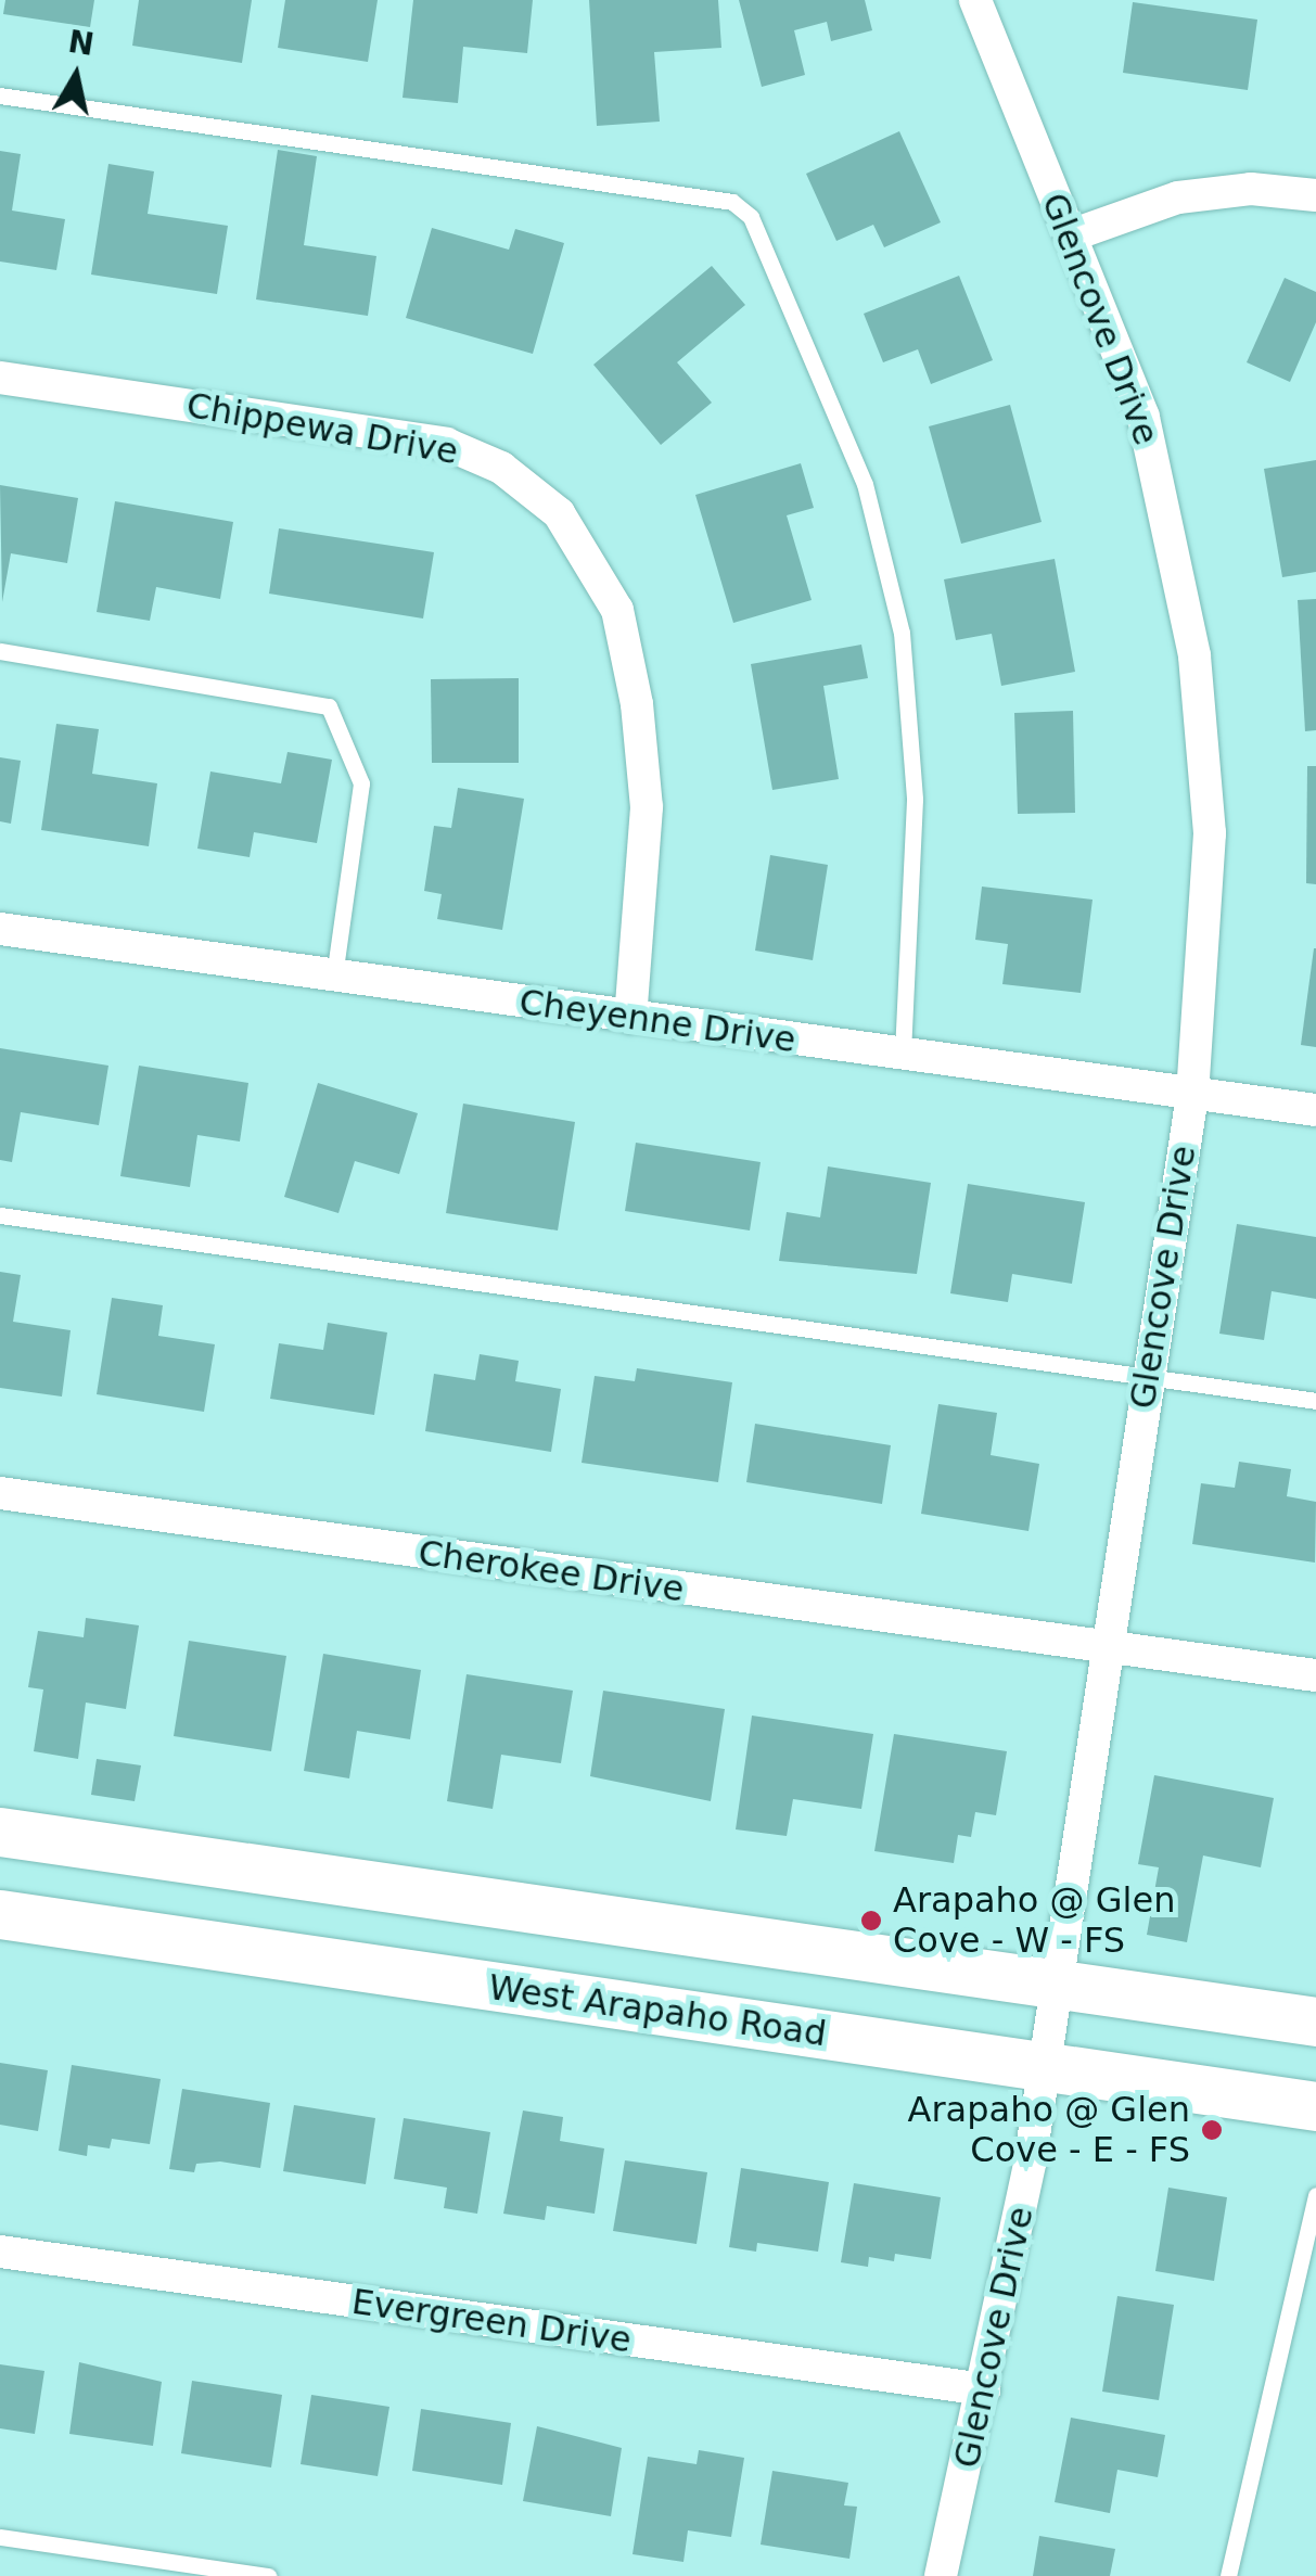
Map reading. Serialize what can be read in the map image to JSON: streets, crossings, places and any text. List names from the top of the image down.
{
  "streets": {
    "main road": ["West Arapaho Road"],
    "street": [
      "Glencove Drive",
      "Chippewa Drive",
      "Cheyenne Drive",
      "Cherokee Drive",
      "Evergreen Drive"
    ]
  },
  "crossings": [
    ["Glencove Drive", "Cheyenne Drive"],
    ["Glencove Drive", "Cherokee Drive"],
    ["Glencove Drive", "West Arapaho Road"],
    ["Glencove Drive", "Evergreen Drive"],
    ["Chippewa Drive", "Cheyenne Drive"]
  ],
  "places": ["Arapaho @ Glen Cove - W - FS", "Arapaho @ Glen Cove - E - FS"],
  "north": "top"
}
